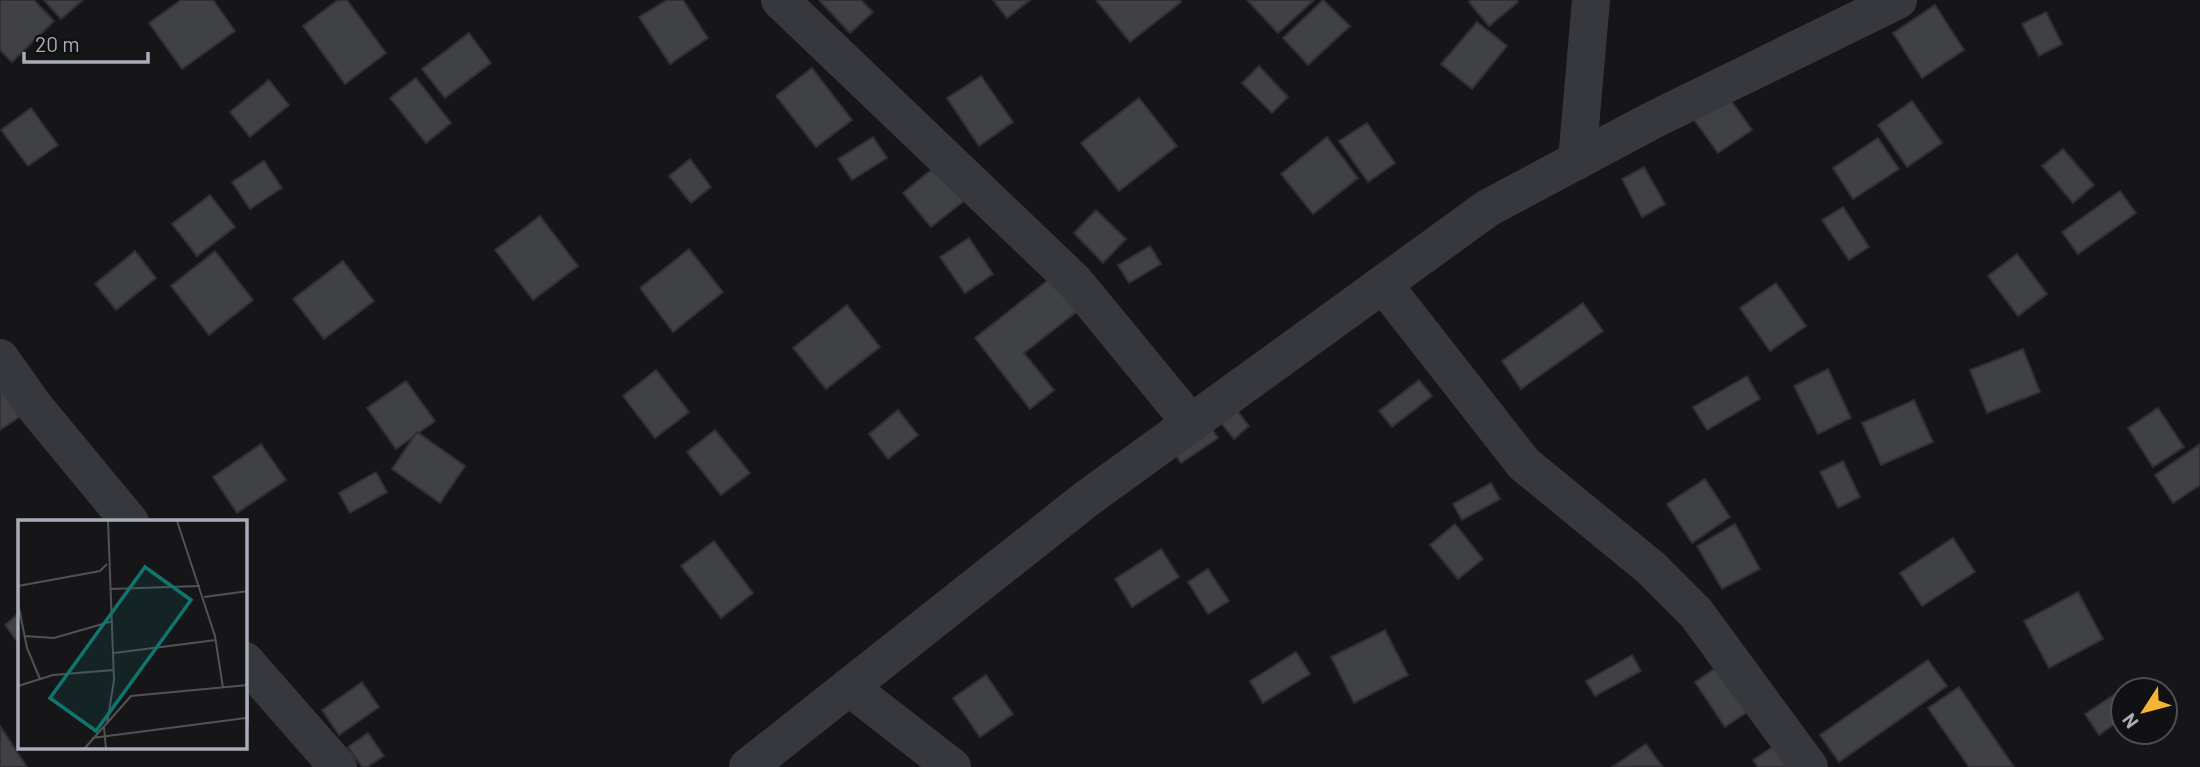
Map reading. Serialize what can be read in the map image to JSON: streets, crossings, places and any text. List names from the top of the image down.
{
  "scale_bar": "20 m",
  "north": "bottom left"
}
